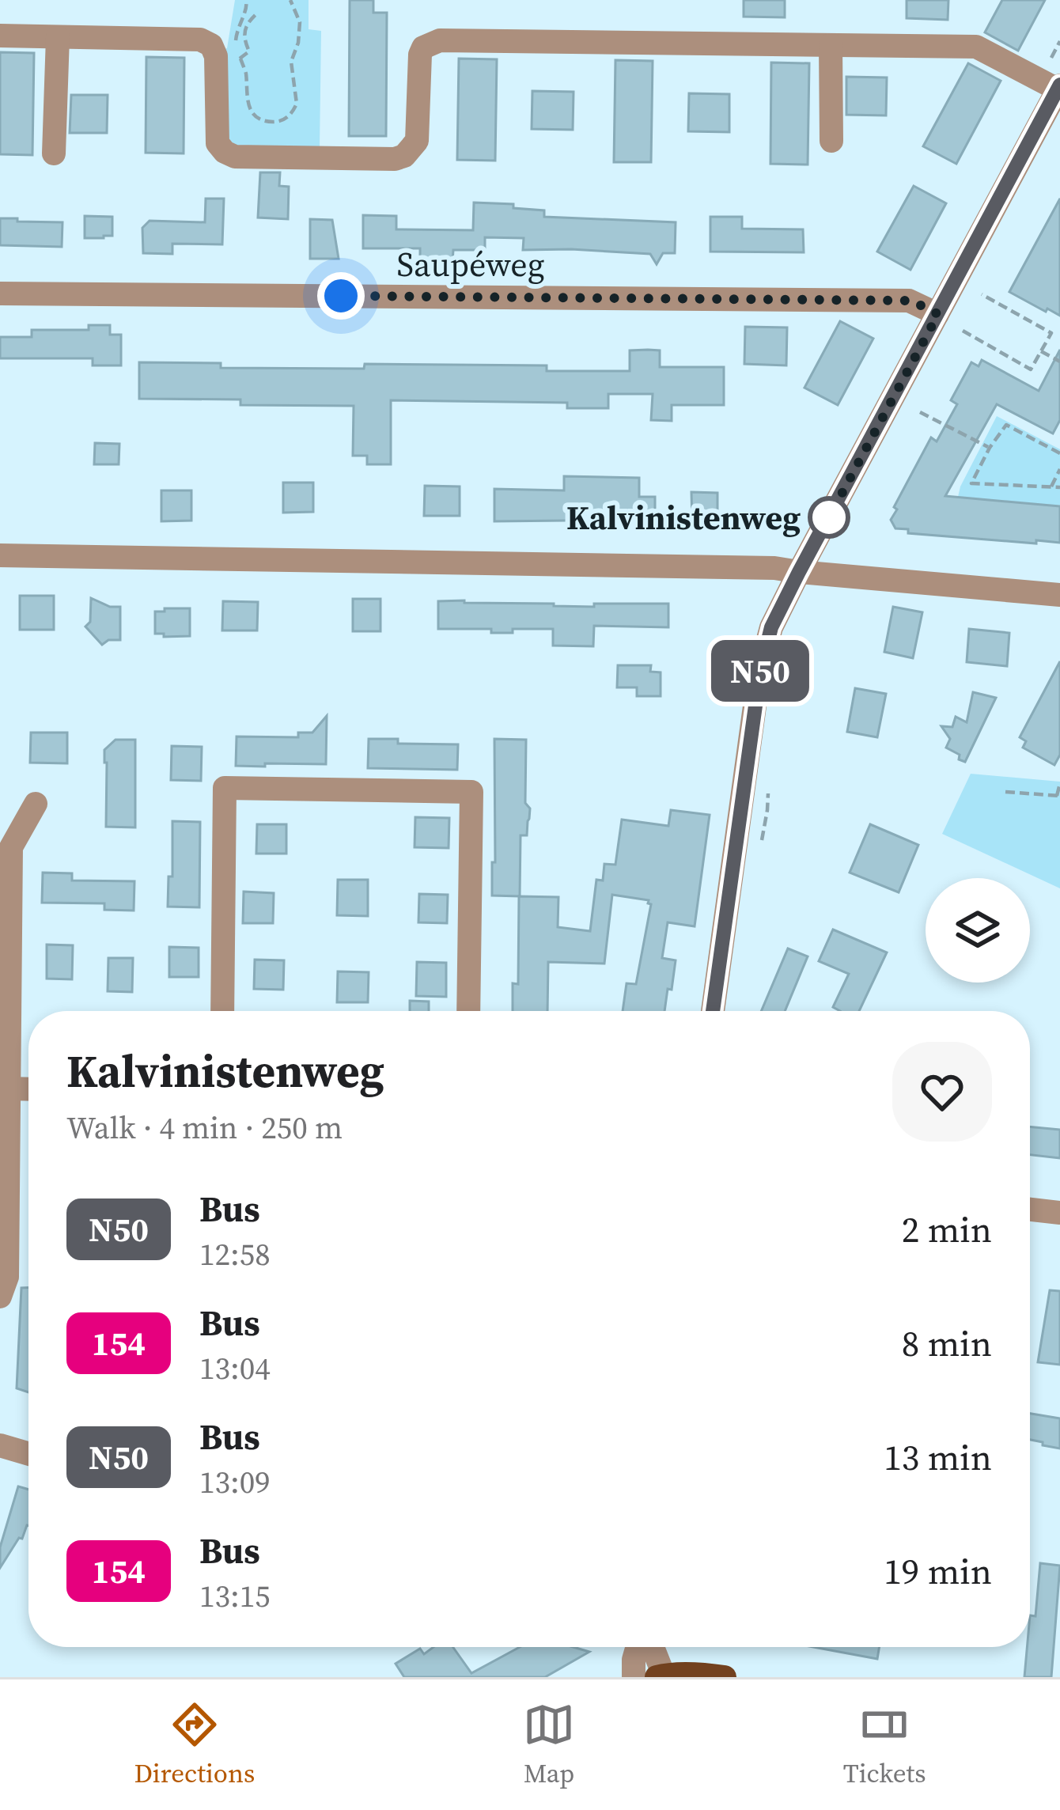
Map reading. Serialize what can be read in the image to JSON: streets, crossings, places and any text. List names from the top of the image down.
{
  "streets": {
    "street": ["Saupéweg"]
  },
  "places": ["Kalvinistenweg"],
  "lines": ["bus line N50"],
  "page": {
    "on_map": "N50",
    "heading": ["Kalvinistenweg", "Walk · 4 min · 250 m"],
    "list": [
      {
        "mark": "N50",
        "name": "Bus",
        "note": "12:58",
        "value": "2 min"
      },
      {
        "mark": "154",
        "name": "Bus",
        "note": "13:04",
        "value": "8 min"
      },
      {
        "mark": "N50",
        "name": "Bus",
        "note": "13:09",
        "value": "13 min"
      },
      {
        "mark": "154",
        "name": "Bus",
        "note": "13:15",
        "value": "19 min"
      }
    ],
    "tabs": ["Directions", "Map", "Tickets"]
  }
}
